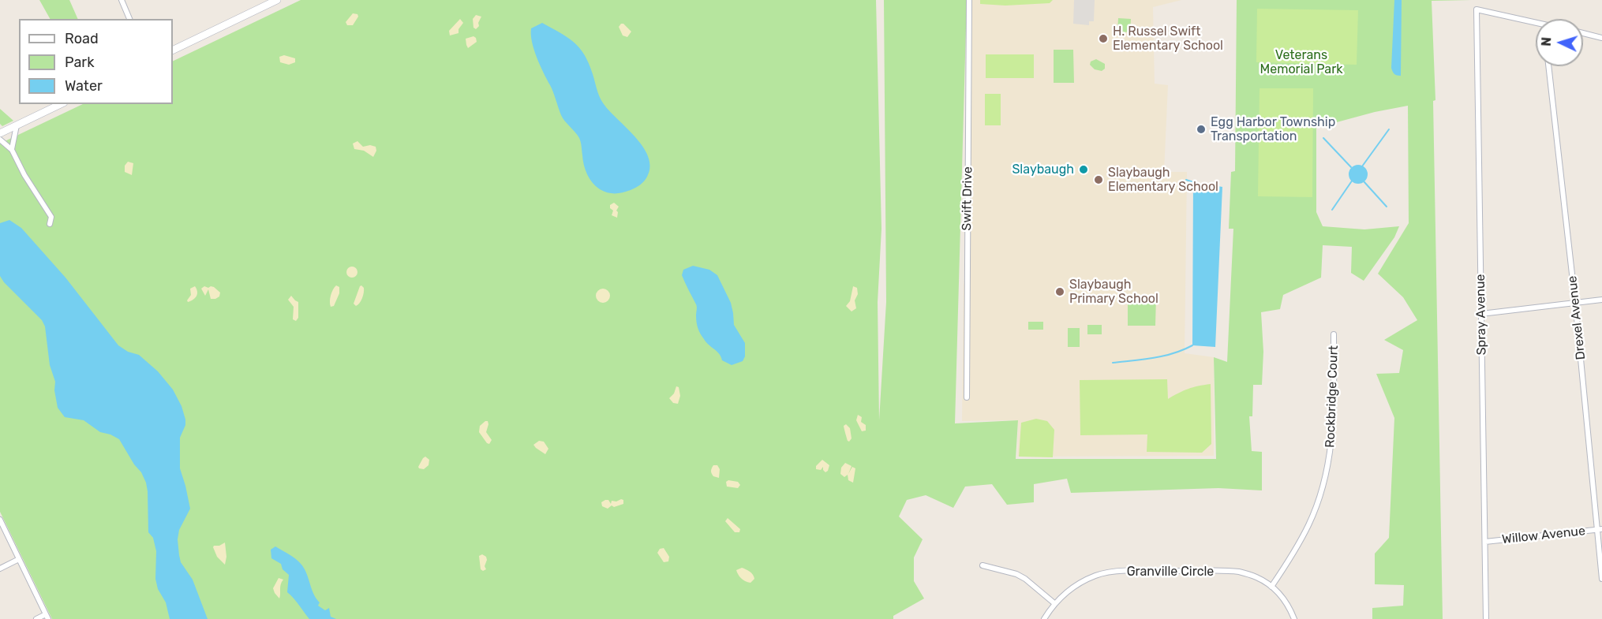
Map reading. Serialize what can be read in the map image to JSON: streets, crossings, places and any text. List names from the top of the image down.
{
  "streets": {
    "street": [
      "Swift Drive",
      "Spray Avenue",
      "Drexel Avenue",
      "Rockbridge Court",
      "Willow Avenue",
      "Granville Circle"
    ]
  },
  "crossings": [
    ["Spray Avenue", "Willow Avenue"],
    ["Drexel Avenue", "Willow Avenue"],
    ["Rockbridge Court", "Granville Circle"]
  ],
  "parks": ["Veterans Memorial Park"],
  "places": [
    "H. Russel Swift Elementary School",
    "Egg Harbor Township Transportation",
    "Slaybaugh",
    "Slaybaugh Elementary School",
    "Slaybaugh Primary School"
  ],
  "legend": ["Road", "Park", "Water"],
  "north": "left"
}
